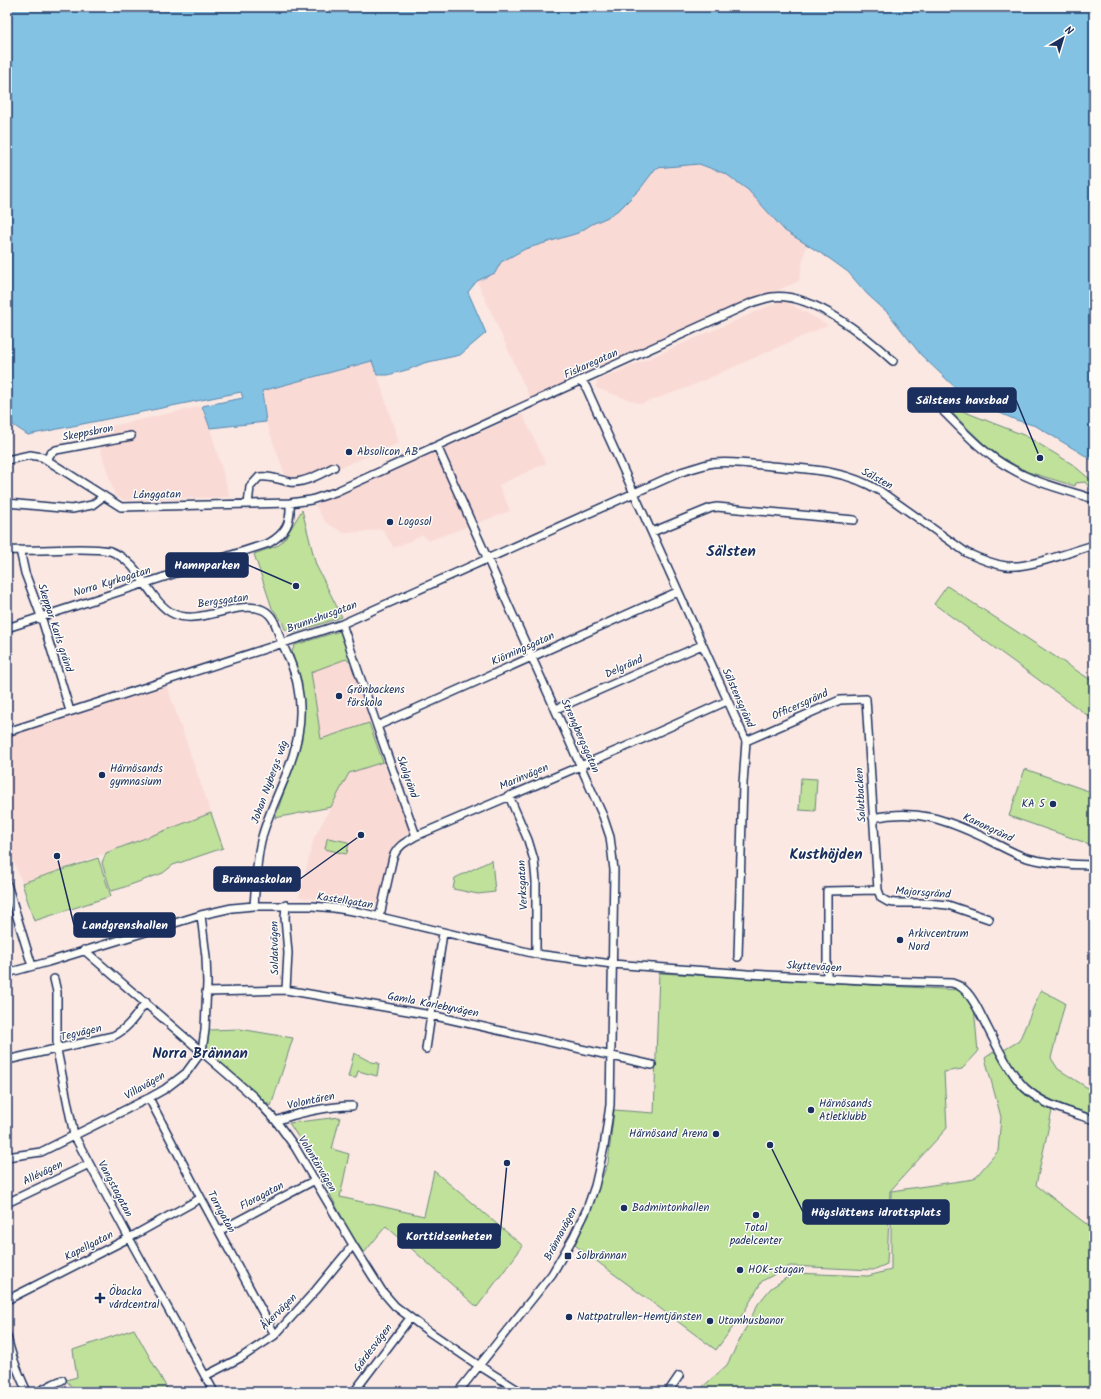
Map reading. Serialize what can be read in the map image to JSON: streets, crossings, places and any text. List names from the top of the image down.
{
  "streets": {
    "street": [
      "Fiskaregatan",
      "Skeppsbron",
      "Sälsten",
      "Långgatan",
      "Norra Kyrkogatan",
      "Bergsgatan",
      "Brunnshusgatan",
      "Skeppar Karls gränd",
      "Kiörningsgatan",
      "Delgränd",
      "Sälstensgränd",
      "Officersgränd",
      "Strengbergsgatan",
      "Skolgränd",
      "Marinvägen",
      "Johan Nybergs väg",
      "Salutbacken",
      "Kanongränd",
      "Verksgatan",
      "Majorsgränd",
      "Kastellgatan",
      "Soldatvägen",
      "Skyttevägen",
      "Gamla Karlebyvägen",
      "Tegvägen",
      "Villavägen",
      "Volontären",
      "Volontärvägen",
      "Allévägen",
      "Vangstagatan",
      "Floragatan",
      "Torngatan",
      "Brännavägen",
      "Kapellgatan",
      "Åkervägen",
      "Gärdesvägen"
    ]
  },
  "crossings": [
    ["Fiskaregatan", "Långgatan"],
    ["Fiskaregatan", "Norra Kyrkogatan"],
    ["Fiskaregatan", "Sälstensgränd"],
    ["Fiskaregatan", "Strengbergsgatan"],
    ["Skeppsbron", "Långgatan"],
    ["Sälsten", "Brunnshusgatan"],
    ["Sälsten", "Sälstensgränd"],
    ["Långgatan", "Norra Kyrkogatan"],
    ["Norra Kyrkogatan", "Bergsgatan"],
    ["Norra Kyrkogatan", "Skeppar Karls gränd"],
    ["Bergsgatan", "Brunnshusgatan"],
    ["Bergsgatan", "Skeppar Karls gränd"],
    ["Bergsgatan", "Johan Nybergs väg"],
    ["Brunnshusgatan", "Skeppar Karls gränd"],
    ["Brunnshusgatan", "Sälstensgränd"],
    ["Brunnshusgatan", "Strengbergsgatan"],
    ["Brunnshusgatan", "Skolgränd"],
    ["Brunnshusgatan", "Johan Nybergs väg"],
    ["Kiörningsgatan", "Sälstensgränd"],
    ["Kiörningsgatan", "Strengbergsgatan"],
    ["Kiörningsgatan", "Skolgränd"],
    ["Delgränd", "Sälstensgränd"],
    ["Delgränd", "Strengbergsgatan"],
    ["Sälstensgränd", "Officersgränd"],
    ["Sälstensgränd", "Marinvägen"],
    ["Officersgränd", "Salutbacken"],
    ["Strengbergsgatan", "Marinvägen"],
    ["Strengbergsgatan", "Kastellgatan"],
    ["Strengbergsgatan", "Skyttevägen"],
    ["Strengbergsgatan", "Gamla Karlebyvägen"],
    ["Strengbergsgatan", "Brännavägen"],
    ["Skolgränd", "Marinvägen"],
    ["Marinvägen", "Verksgatan"],
    ["Marinvägen", "Kastellgatan"],
    ["Johan Nybergs väg", "Kastellgatan"],
    ["Salutbacken", "Kanongränd"],
    ["Salutbacken", "Majorsgränd"],
    ["Verksgatan", "Kastellgatan"],
    ["Kastellgatan", "Soldatvägen"],
    ["Kastellgatan", "Skyttevägen"],
    ["Kastellgatan", "Villavägen"],
    ["Kastellgatan", "Volontärvägen"],
    ["Soldatvägen", "Gamla Karlebyvägen"],
    ["Gamla Karlebyvägen", "Villavägen"],
    ["Gamla Karlebyvägen", "Brännavägen"],
    ["Tegvägen", "Volontärvägen"],
    ["Tegvägen", "Vangstagatan"],
    ["Villavägen", "Volontärvägen"],
    ["Villavägen", "Vangstagatan"],
    ["Villavägen", "Torngatan"],
    ["Volontären", "Volontärvägen"],
    ["Volontärvägen", "Floragatan"],
    ["Volontärvägen", "Brännavägen"],
    ["Volontärvägen", "Åkervägen"],
    ["Volontärvägen", "Gärdesvägen"],
    ["Allévägen", "Vangstagatan"],
    ["Vangstagatan", "Kapellgatan"],
    ["Vangstagatan", "Åkervägen"],
    ["Floragatan", "Torngatan"],
    ["Torngatan", "Kapellgatan"],
    ["Torngatan", "Åkervägen"]
  ],
  "districts": ["Sälsten", "Kusthöjden", "Norra Brännan"],
  "places": {
    "other": [
      "Absolicon AB",
      "Sälstens havsbad",
      "Logosol",
      "Hamnparken",
      "Grönbackens förskola",
      "Härnösands gymnasium",
      "KA 5",
      "Brännaskolan",
      "Landgrenshallen",
      "Arkivcentrum Nord",
      "Härnösands Atletklubb",
      "Härnösand Arena",
      "Högslättens idrottsplats",
      "Korttidsenheten",
      "Badmintonhallen",
      "Total padelcenter",
      "HOK-stugan",
      "Nattpatrullen-Hemtjänsten",
      "Utomhusbanor"
    ],
    "transit": ["Solbrännan"],
    "health": ["Öbacka vårdcentral"]
  },
  "north": "top right"
}
